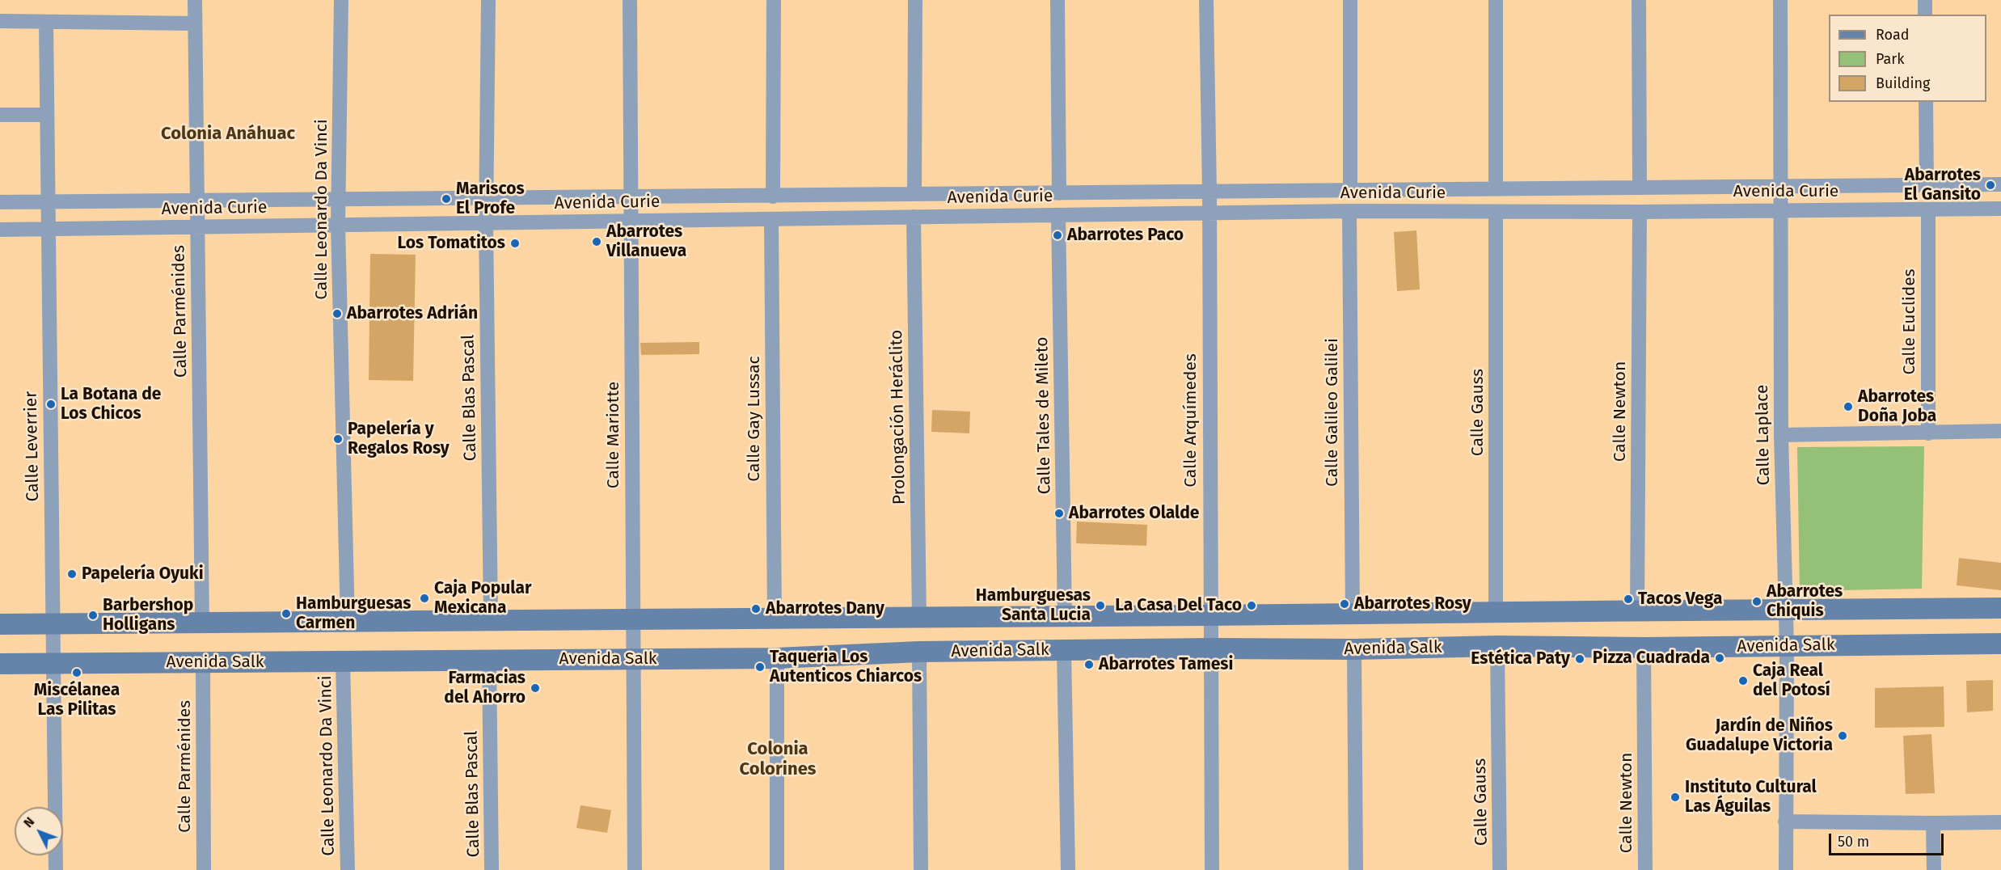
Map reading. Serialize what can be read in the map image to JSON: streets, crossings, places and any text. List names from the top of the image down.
{
  "streets": {
    "main road": ["Avenida Salk"],
    "street": [
      "Avenida Curie",
      "Calle Leonardo Da Vinci",
      "Calle Parménides",
      "Calle Euclides",
      "Calle Blas Pascal",
      "Calle Newton",
      "Calle Galileo Galilei",
      "Calle Gauss",
      "Calle Tales de Mileto",
      "Prolongación Heráclito",
      "Calle Gay Lussac",
      "Calle Arquímedes",
      "Calle Mariotte",
      "Calle Laplace",
      "Calle Leverrier"
    ]
  },
  "crossings": [
    ["Avenida Curie", "Calle Leonardo Da Vinci"],
    ["Avenida Curie", "Calle Parménides"],
    ["Avenida Curie", "Calle Euclides"],
    ["Avenida Curie", "Calle Blas Pascal"],
    ["Avenida Curie", "Calle Newton"],
    ["Avenida Curie", "Calle Galileo Galilei"],
    ["Avenida Curie", "Calle Gauss"],
    ["Avenida Curie", "Calle Tales de Mileto"],
    ["Avenida Curie", "Prolongación Heráclito"],
    ["Avenida Curie", "Calle Gay Lussac"],
    ["Avenida Curie", "Calle Arquímedes"],
    ["Avenida Curie", "Calle Mariotte"],
    ["Avenida Curie", "Calle Laplace"],
    ["Avenida Curie", "Calle Leverrier"],
    ["Calle Leonardo Da Vinci", "Avenida Salk"],
    ["Calle Parménides", "Avenida Salk"],
    ["Calle Blas Pascal", "Avenida Salk"],
    ["Calle Newton", "Avenida Salk"],
    ["Calle Galileo Galilei", "Avenida Salk"],
    ["Calle Gauss", "Avenida Salk"],
    ["Calle Tales de Mileto", "Avenida Salk"],
    ["Prolongación Heráclito", "Avenida Salk"],
    ["Calle Gay Lussac", "Avenida Salk"],
    ["Calle Arquímedes", "Avenida Salk"],
    ["Calle Mariotte", "Avenida Salk"],
    ["Calle Laplace", "Avenida Salk"],
    ["Calle Leverrier", "Avenida Salk"]
  ],
  "districts": ["Colonia Anáhuac", "Colonia Colorines"],
  "places": [
    "Abarrotes El Gansito",
    "Mariscos El Profe",
    "Abarrotes Paco",
    "Abarrotes Villanueva",
    "Los Tomatitos",
    "Abarrotes Adrián",
    "La Botana de Los Chicos",
    "Abarrotes Doña Joba",
    "Papelería y Regalos Rosy",
    "Abarrotes Olalde",
    "Papelería Oyuki",
    "Caja Popular Mexicana",
    "Tacos Vega",
    "Abarrotes Chiquis",
    "Abarrotes Rosy",
    "Hamburguesas Santa Lucia",
    "La Casa Del Taco",
    "Abarrotes Dany",
    "Hamburguesas Carmen",
    "Barbershop Holligans",
    "Pizza Cuadrada",
    "Estética Paty",
    "Abarrotes Tamesi",
    "Taqueria Los Autenticos Chiarcos",
    "Miscélanea Las Pilitas",
    "Caja Real del Potosí",
    "Farmacias del Ahorro",
    "Jardín de Niños Guadalupe Victoria",
    "Instituto Cultural Las Águilas"
  ],
  "legend": ["Road", "Park", "Building"],
  "scale_bar": "50 m",
  "north": "top left"
}
